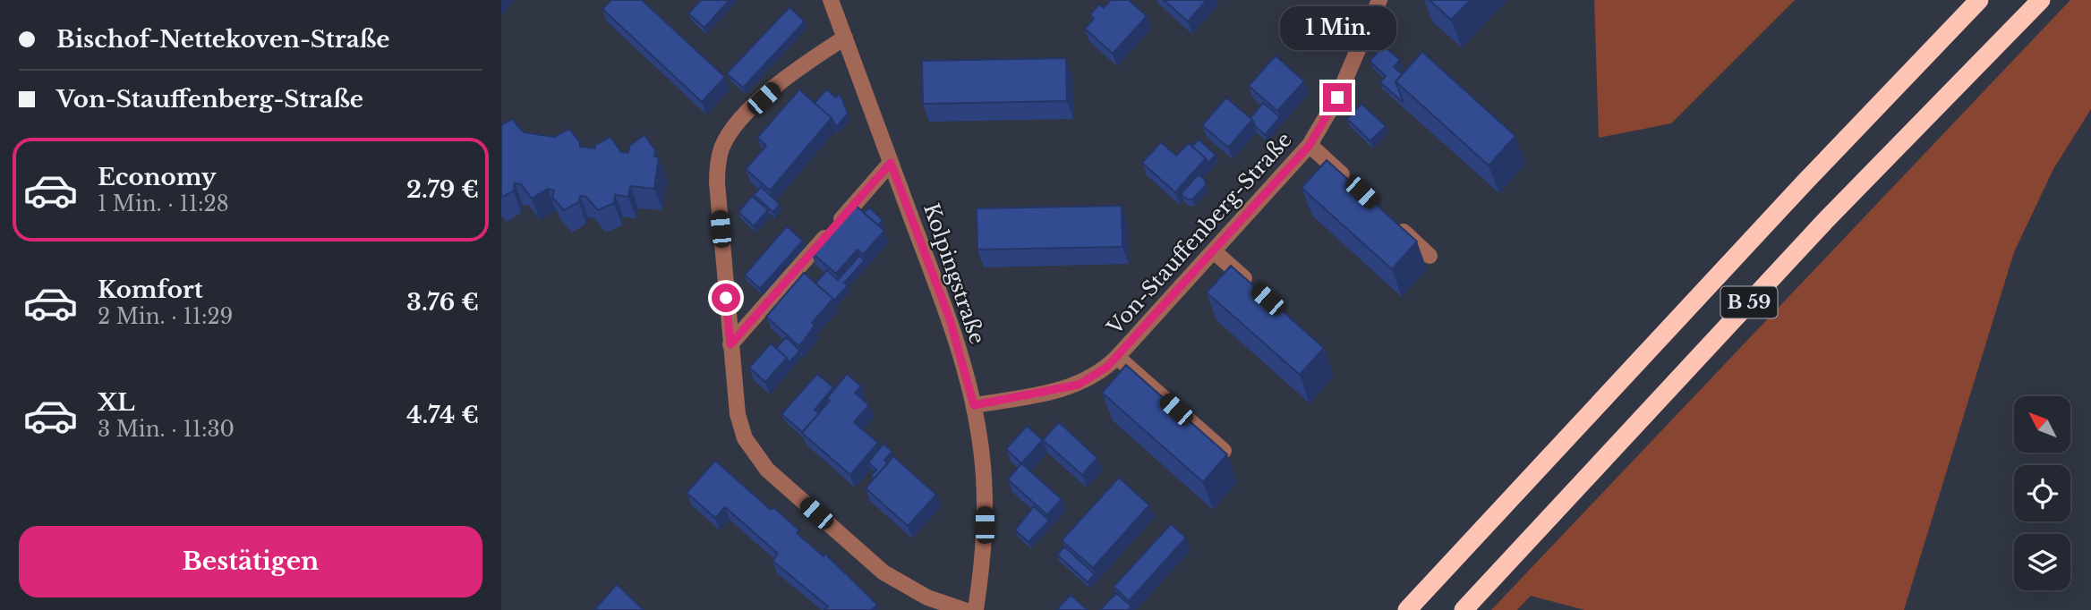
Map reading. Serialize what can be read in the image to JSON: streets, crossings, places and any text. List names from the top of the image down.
{
  "streets": {
    "highway": ["B 59"],
    "street": ["Von-Stauffenberg-Straße", "Kolpingstraße"]
  },
  "crossings": [
    ["Von-Stauffenberg-Straße", "Kolpingstraße"]
  ],
  "north": "top left",
  "page": {
    "banner": ["Bischof-Nettekoven-Straße", "Von-Stauffenberg-Straße"],
    "bubble": "1 Min.",
    "list": [
      {
        "name": "Economy",
        "note": "1 Min. · 11:28",
        "value": "2.79 €"
      },
      {
        "name": "Komfort",
        "note": "2 Min. · 11:29",
        "value": "3.76 €"
      },
      {
        "name": "XL",
        "note": "3 Min. · 11:30",
        "value": "4.74 €"
      }
    ],
    "buttons": "Bestätigen"
  }
}
